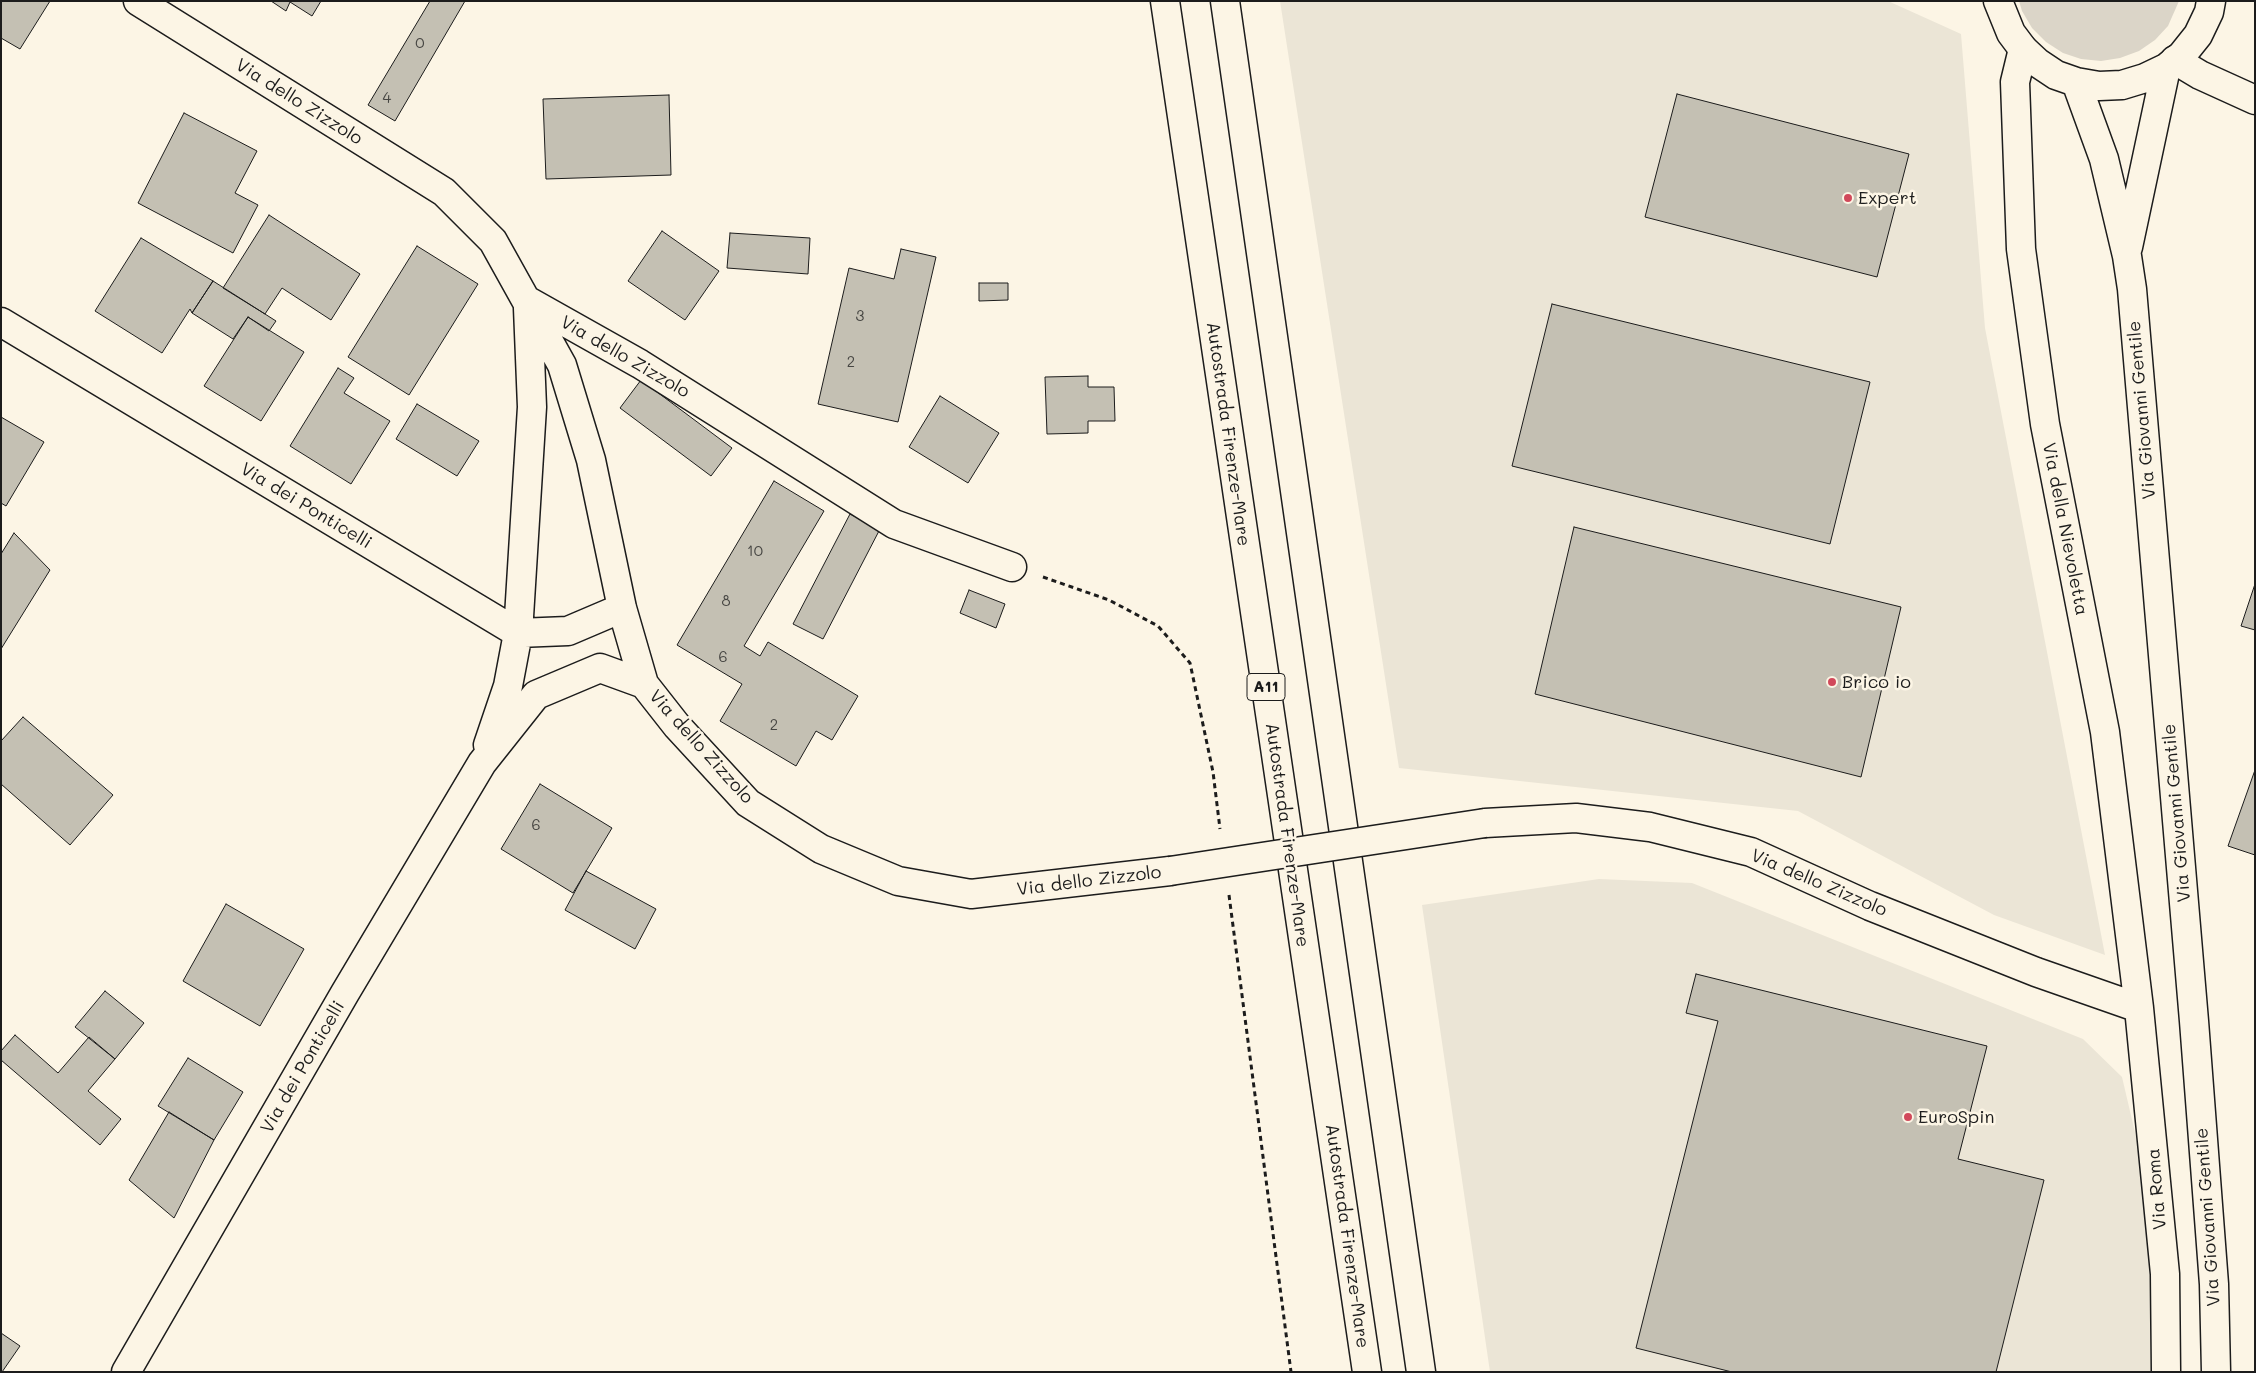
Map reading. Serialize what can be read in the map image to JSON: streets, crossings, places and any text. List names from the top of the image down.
{
  "streets": {
    "main road": [
      "Via dello Zizzolo",
      "Via Giovanni Gentile",
      "Autostrada Firenze-Mare",
      "Via dei Ponticelli",
      "Via della Nievoletta",
      "A11",
      "Via Roma"
    ]
  },
  "crossings": [
    ["Via dello Zizzolo", "Via della Nievoletta"],
    ["Via dello Zizzolo", "Via Roma"],
    ["Via della Nievoletta", "Via Roma"]
  ],
  "places": ["Expert", "Brico io", "EuroSpin"],
  "house_numbers": [
    "0",
    "4",
    "3",
    "2",
    "10",
    "8",
    "6",
    "2",
    "6"
  ]
}
